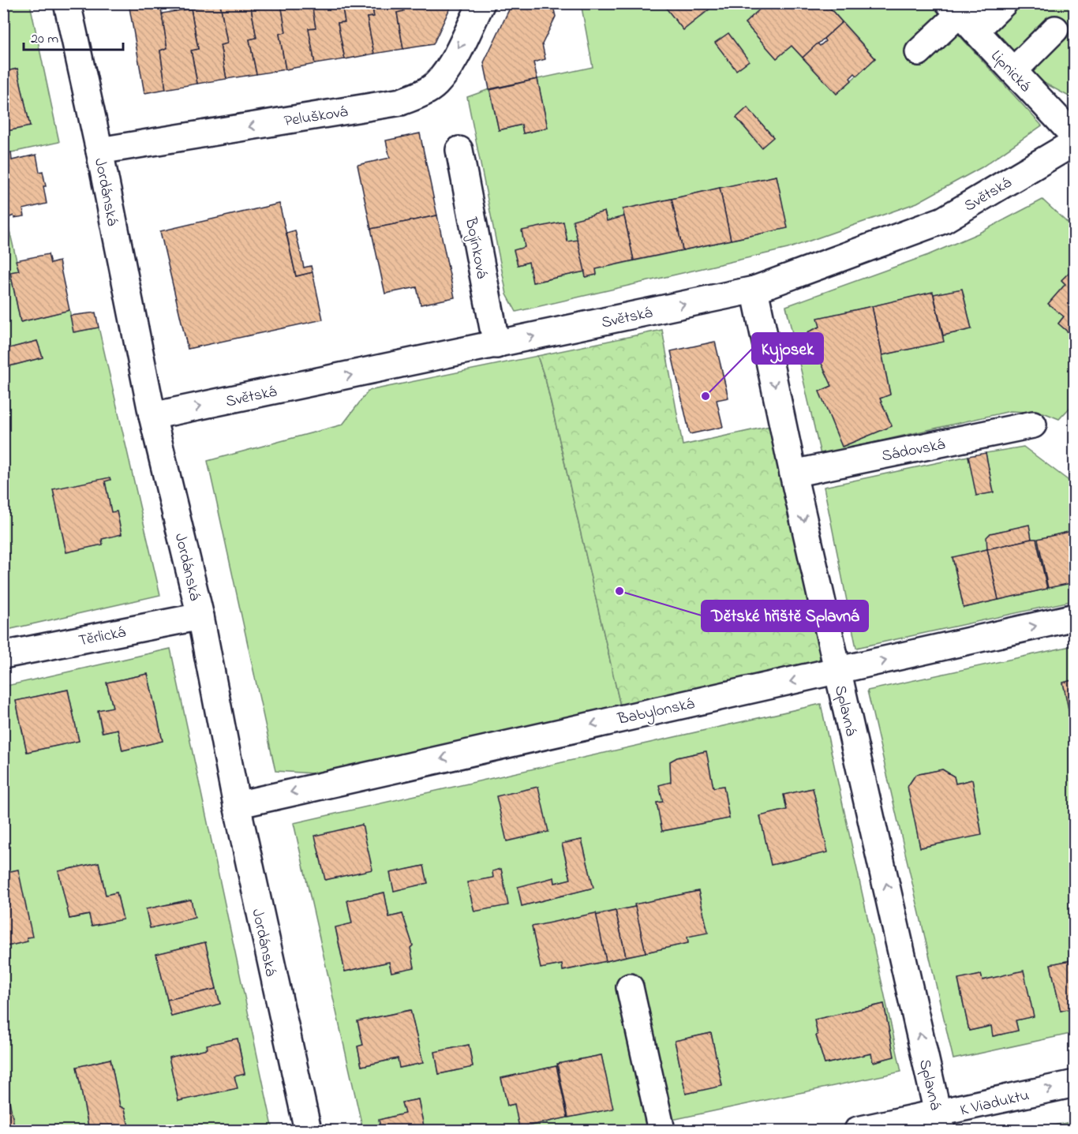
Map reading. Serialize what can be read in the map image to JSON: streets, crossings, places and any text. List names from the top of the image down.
{
  "streets": {
    "street": [
      "Lipnická",
      "Pelušková",
      "Jordánská",
      "Světská",
      "Bojínková",
      "Sádovská",
      "Těrlická",
      "Babylonská",
      "Splavná",
      "K Viaduktu"
    ]
  },
  "crossings": [
    ["Pelušková", "Jordánská"],
    ["Jordánská", "Světská"],
    ["Jordánská", "Těrlická"],
    ["Jordánská", "Babylonská"],
    ["Světská", "Bojínková"],
    ["Světská", "Splavná"],
    ["Sádovská", "Splavná"],
    ["Babylonská", "Splavná"],
    ["Splavná", "K Viaduktu"]
  ],
  "one_way": ["Pelušková", "Světská", "K Viaduktu"],
  "places": ["Kyjosek", "Dětské hřiště Splavná"],
  "scale_bar": "20 m"
}
